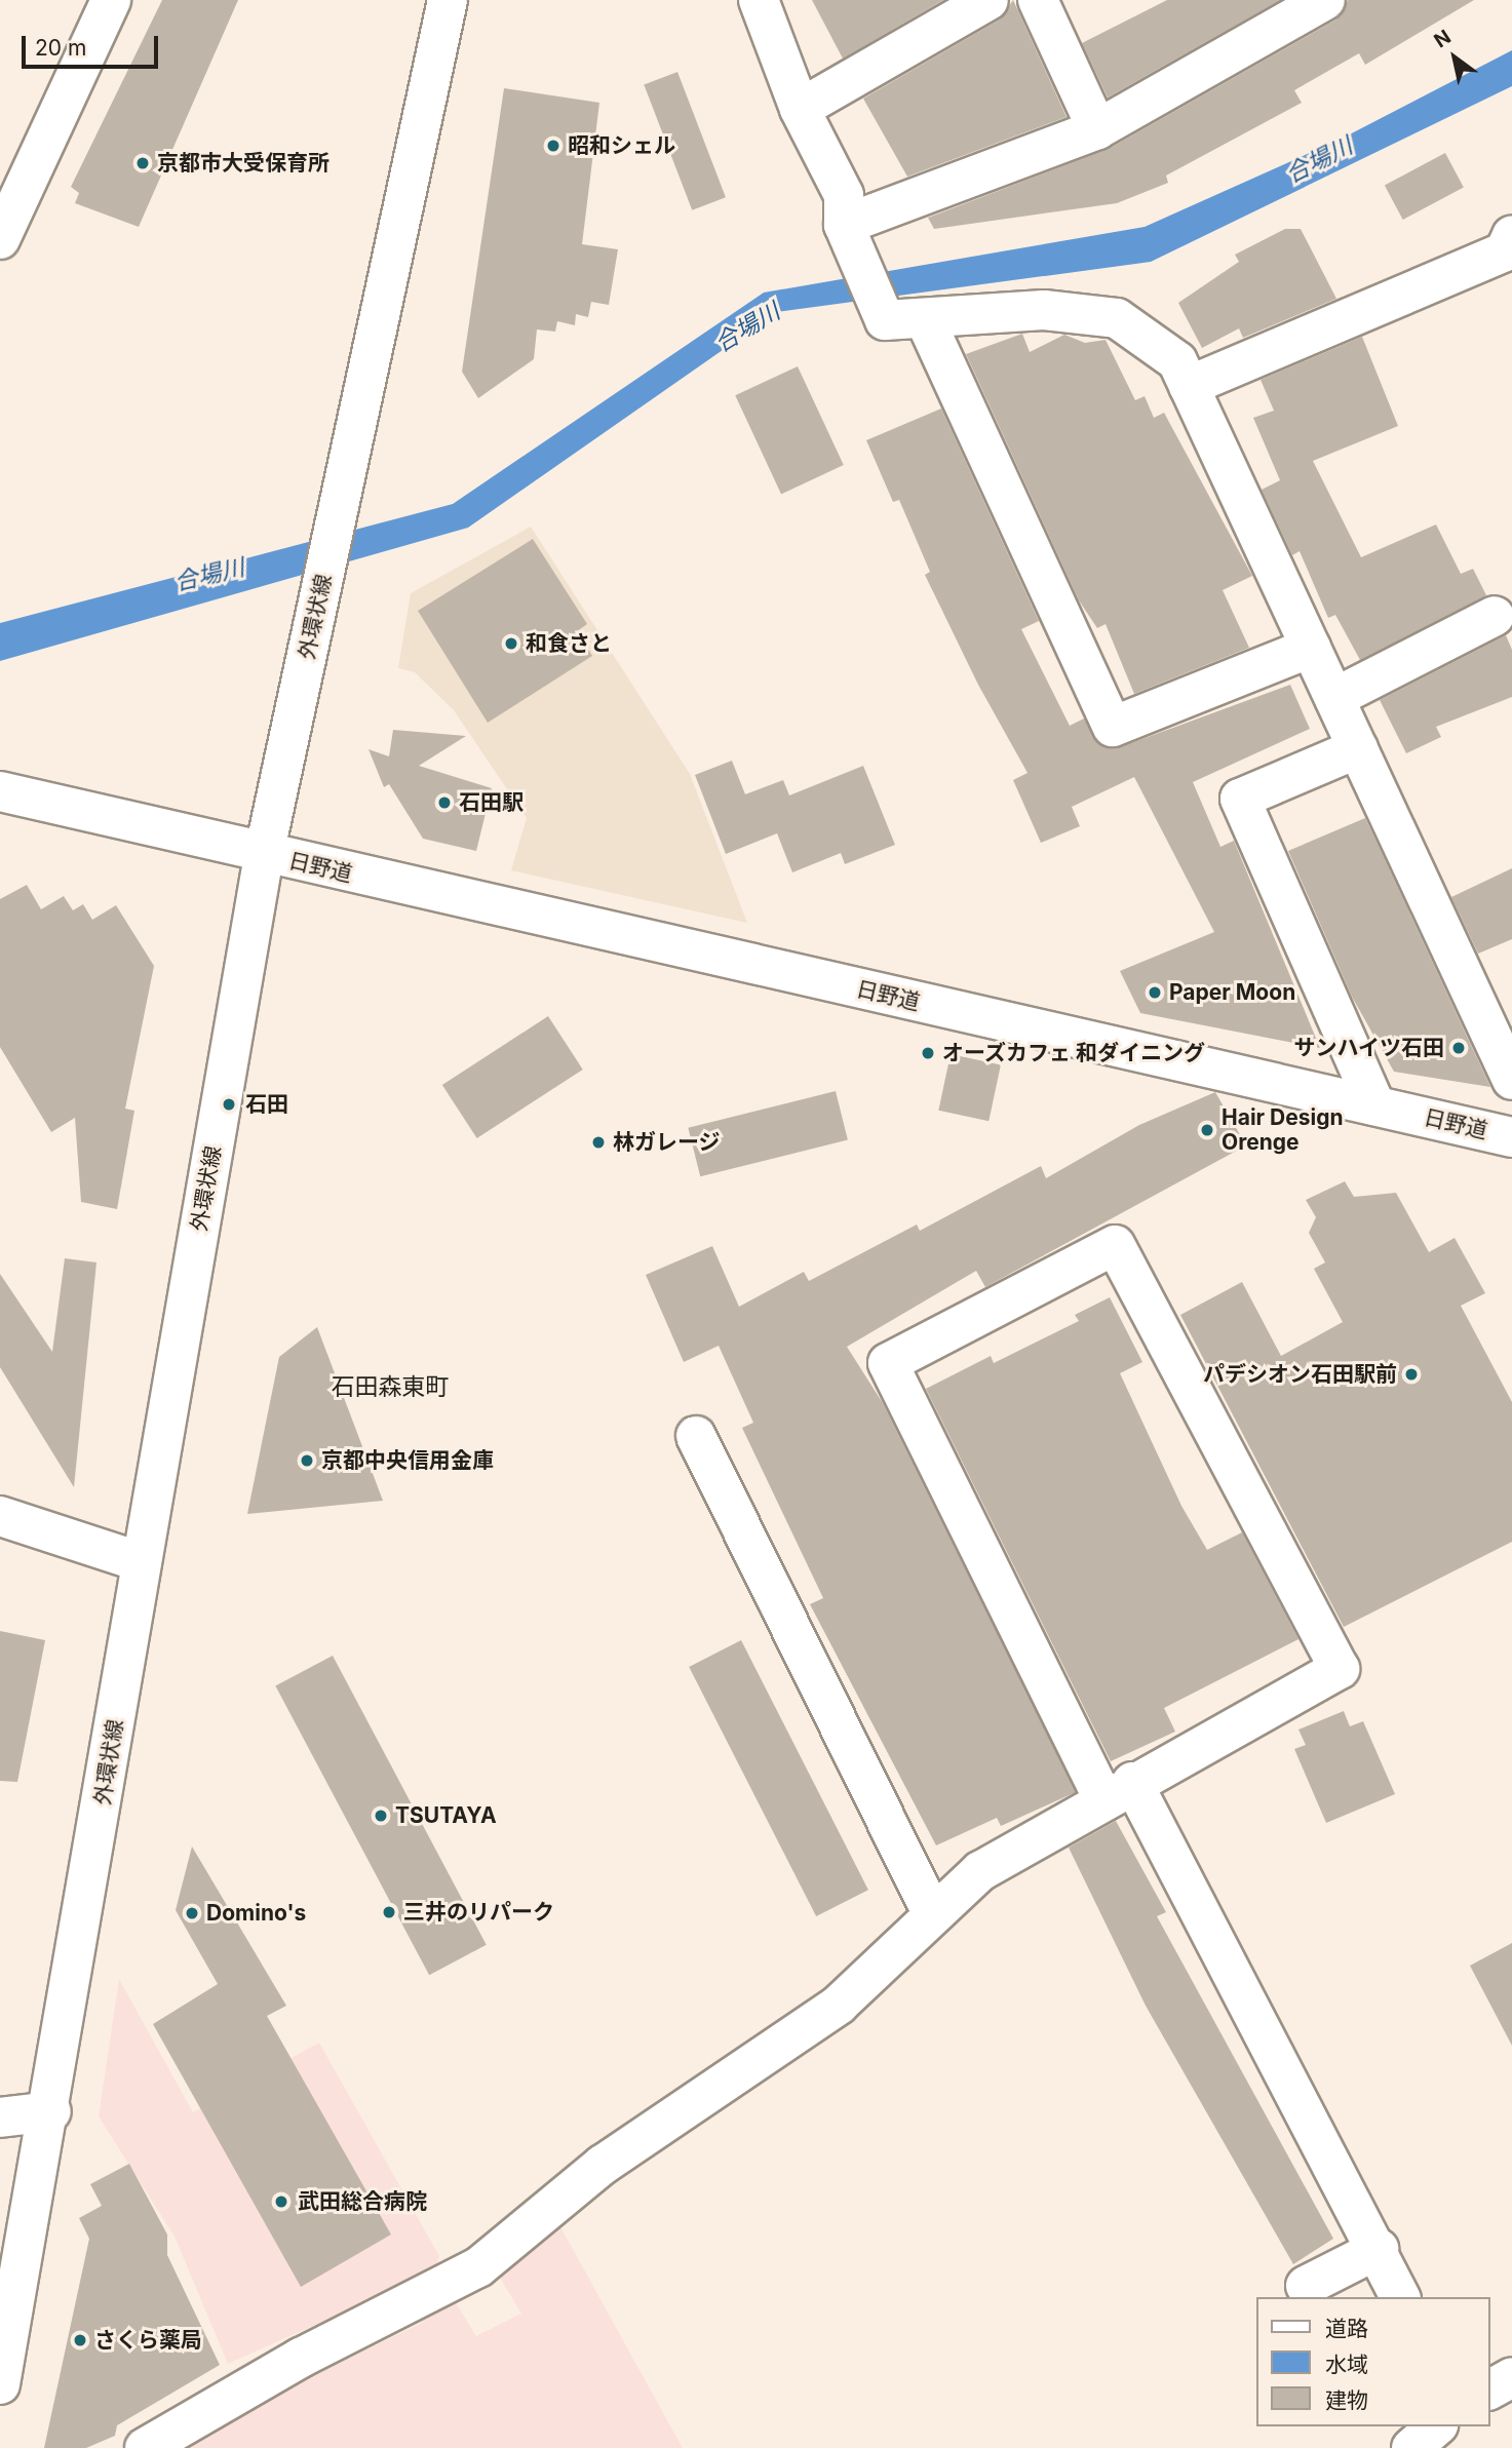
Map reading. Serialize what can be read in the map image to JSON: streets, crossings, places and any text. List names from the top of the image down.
{
  "streets": {
    "street": ["外環状線", "日野道"]
  },
  "crossings": [
    ["外環状線", "日野道"]
  ],
  "districts": ["石田森東町"],
  "water": ["合場川"],
  "places": [
    "昭和シェル",
    "京都市大受保育所",
    "和食さと",
    "石田駅",
    "Paper Moon",
    "サンハイツ石田",
    "オーズカフェ 和ダイニング",
    "石田",
    "Hair Design Orenge",
    "林ガレージ",
    "パデシオン石田駅前",
    "京都中央信用金庫",
    "TSUTAYA",
    "三井のリパーク",
    "Domino's",
    "武田総合病院",
    "さくら薬局"
  ],
  "legend": ["道路", "水域", "建物"],
  "scale_bar": "20 m",
  "north": "top left"
}
